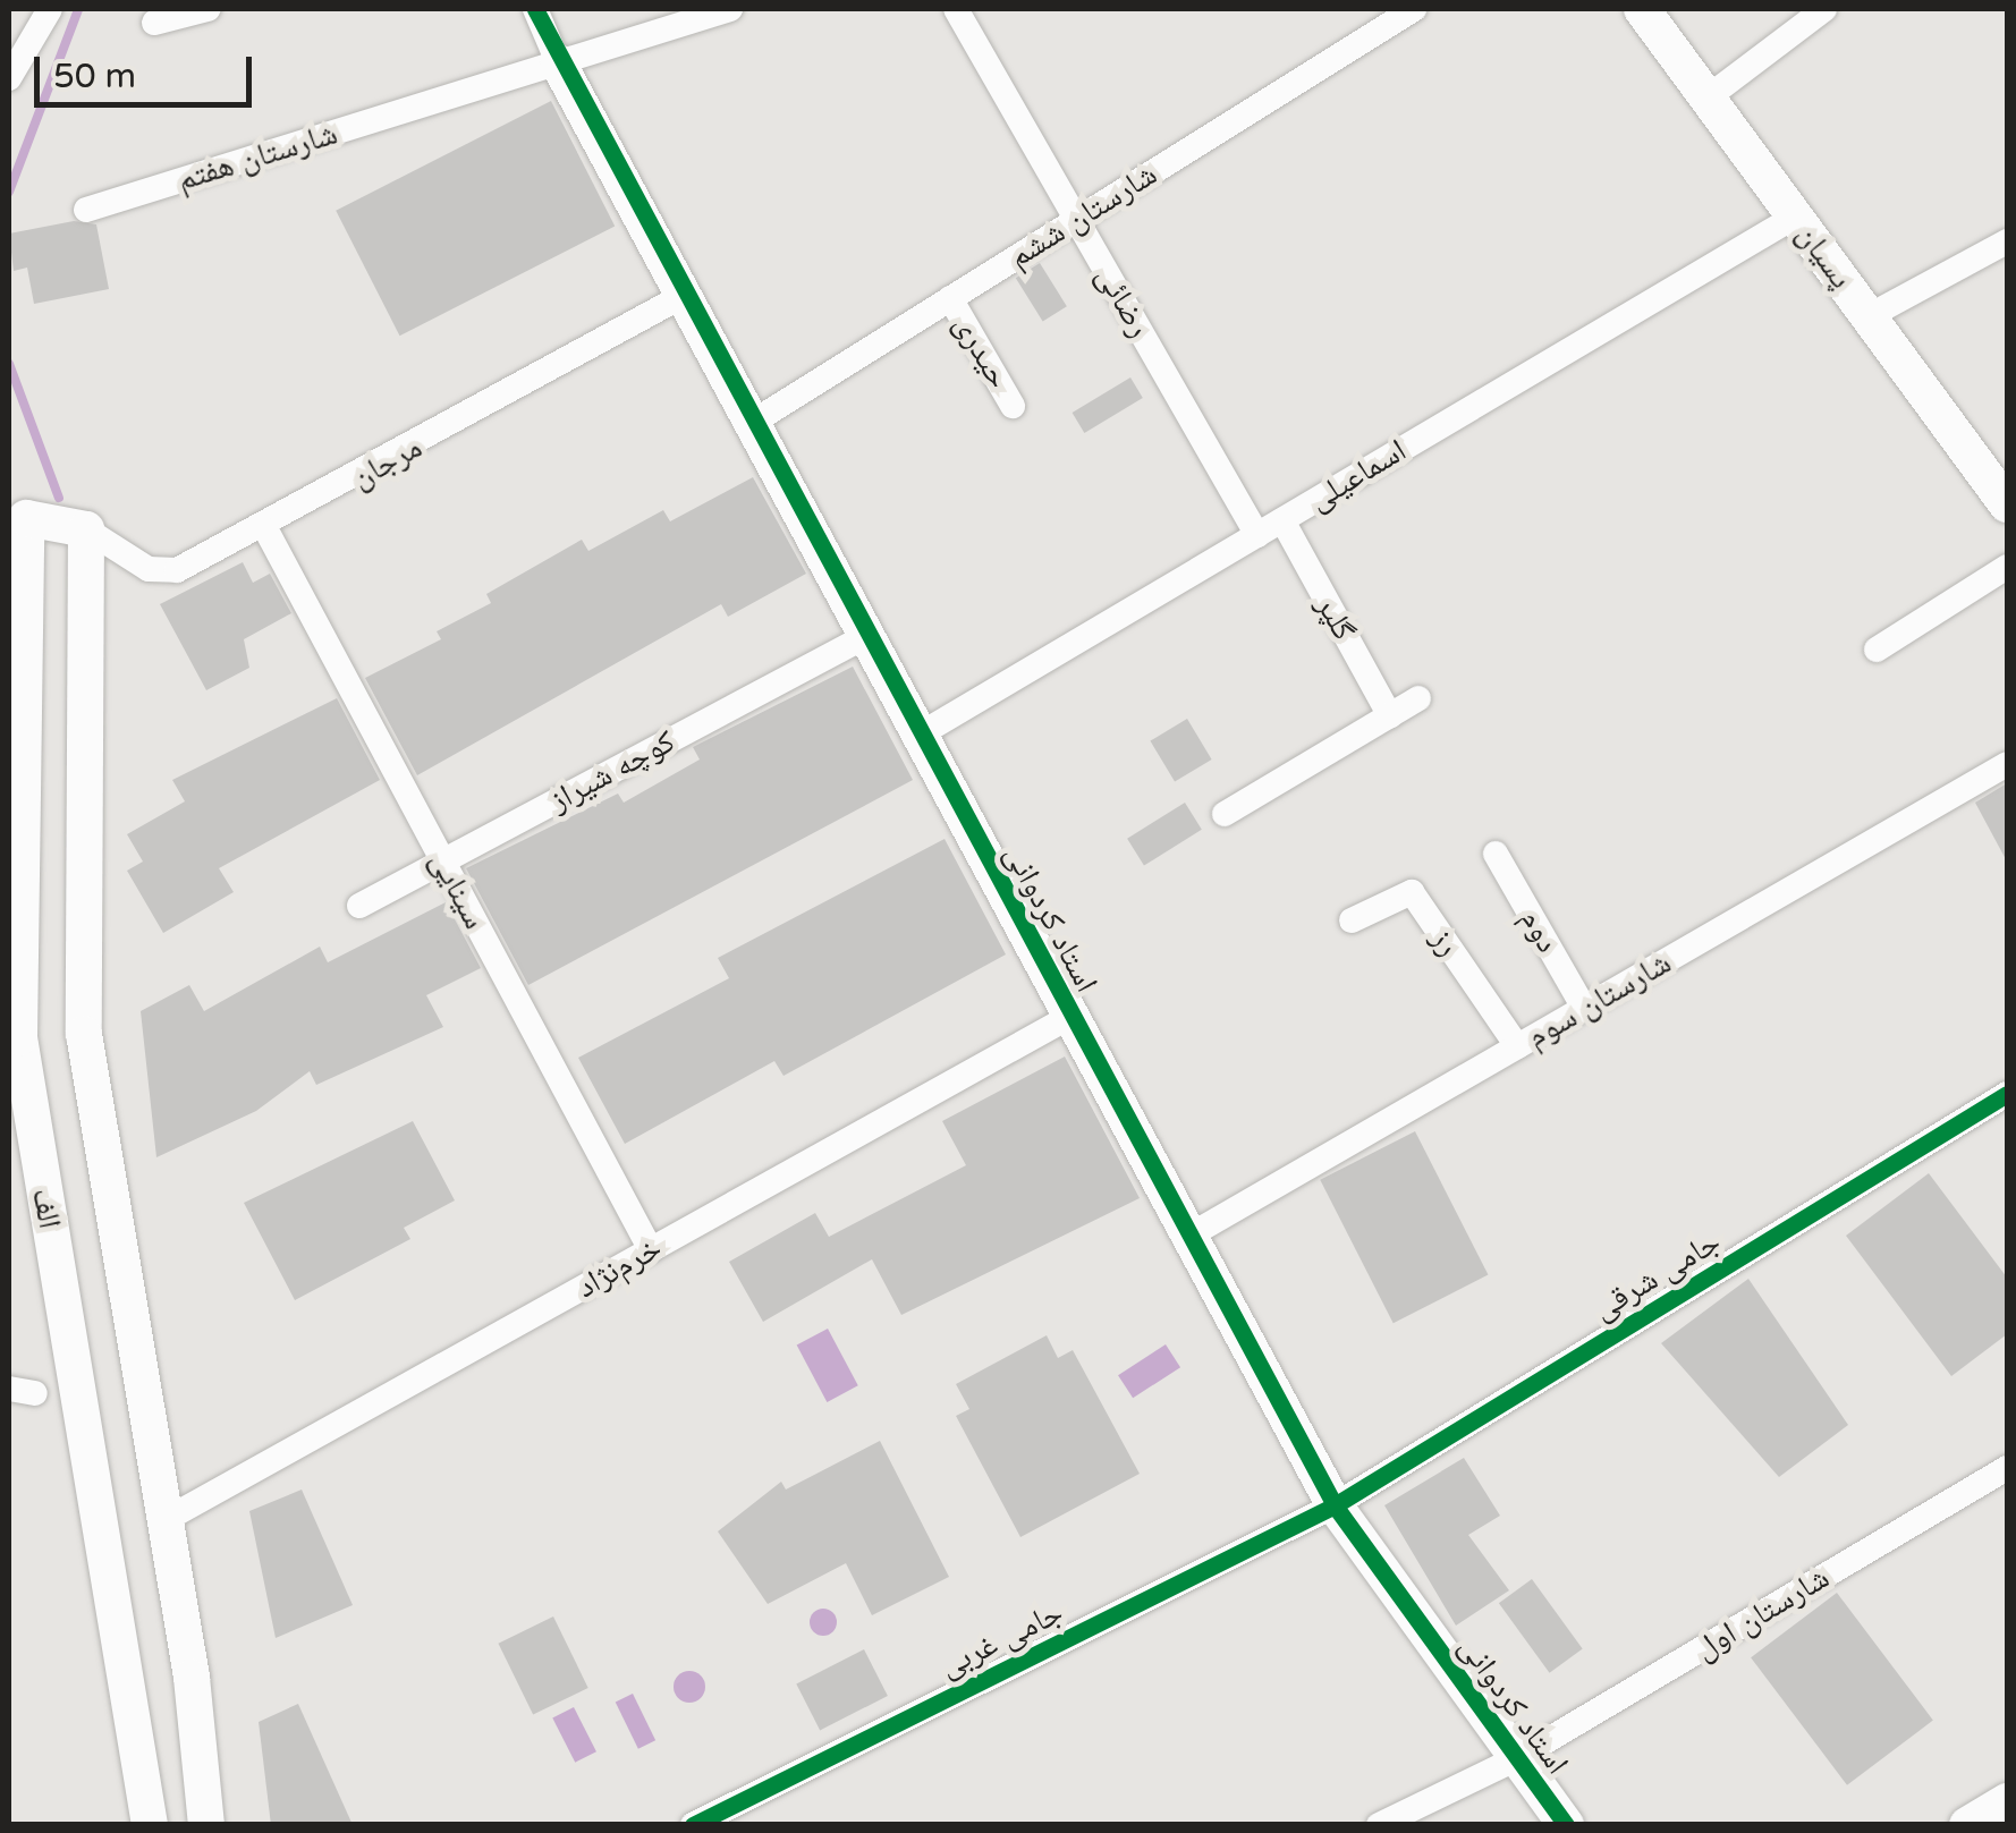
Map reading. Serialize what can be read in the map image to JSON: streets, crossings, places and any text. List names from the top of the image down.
{
  "streets": {
    "main road": ["پسیان", "استاد کردوانی", "الف"],
    "street": [
      "شارستان هفتم",
      "شارستان ششم",
      "رضائی",
      "حیدری",
      "مرجان",
      "اسماعیلی",
      "گلپر",
      "کوچه شیراز",
      "سینایی",
      "دوم",
      "رز",
      "شارستان سوم",
      "خرم‌نژاد",
      "جامی شرقی",
      "شارستان اول",
      "جامی غربی"
    ]
  },
  "crossings": [
    ["شارستان هفتم", "استاد کردوانی"],
    ["شارستان ششم", "رضائی"],
    ["شارستان ششم", "حیدری"],
    ["شارستان ششم", "استاد کردوانی"],
    ["پسیان", "اسماعیلی"],
    ["رضائی", "اسماعیلی"],
    ["مرجان", "سینایی"],
    ["مرجان", "استاد کردوانی"],
    ["مرجان", "الف"],
    ["اسماعیلی", "گلپر"],
    ["اسماعیلی", "استاد کردوانی"],
    ["کوچه شیراز", "سینایی"],
    ["کوچه شیراز", "استاد کردوانی"],
    ["سینایی", "خرم‌نژاد"],
    ["استاد کردوانی", "شارستان سوم"],
    ["استاد کردوانی", "خرم‌نژاد"],
    ["استاد کردوانی", "جامی شرقی"],
    ["استاد کردوانی", "شارستان اول"],
    ["استاد کردوانی", "جامی غربی"],
    ["دوم", "شارستان سوم"],
    ["رز", "شارستان سوم"],
    ["الف", "خرم‌نژاد"],
    ["جامی شرقی", "جامی غربی"]
  ],
  "scale_bar": "50 m"
}
